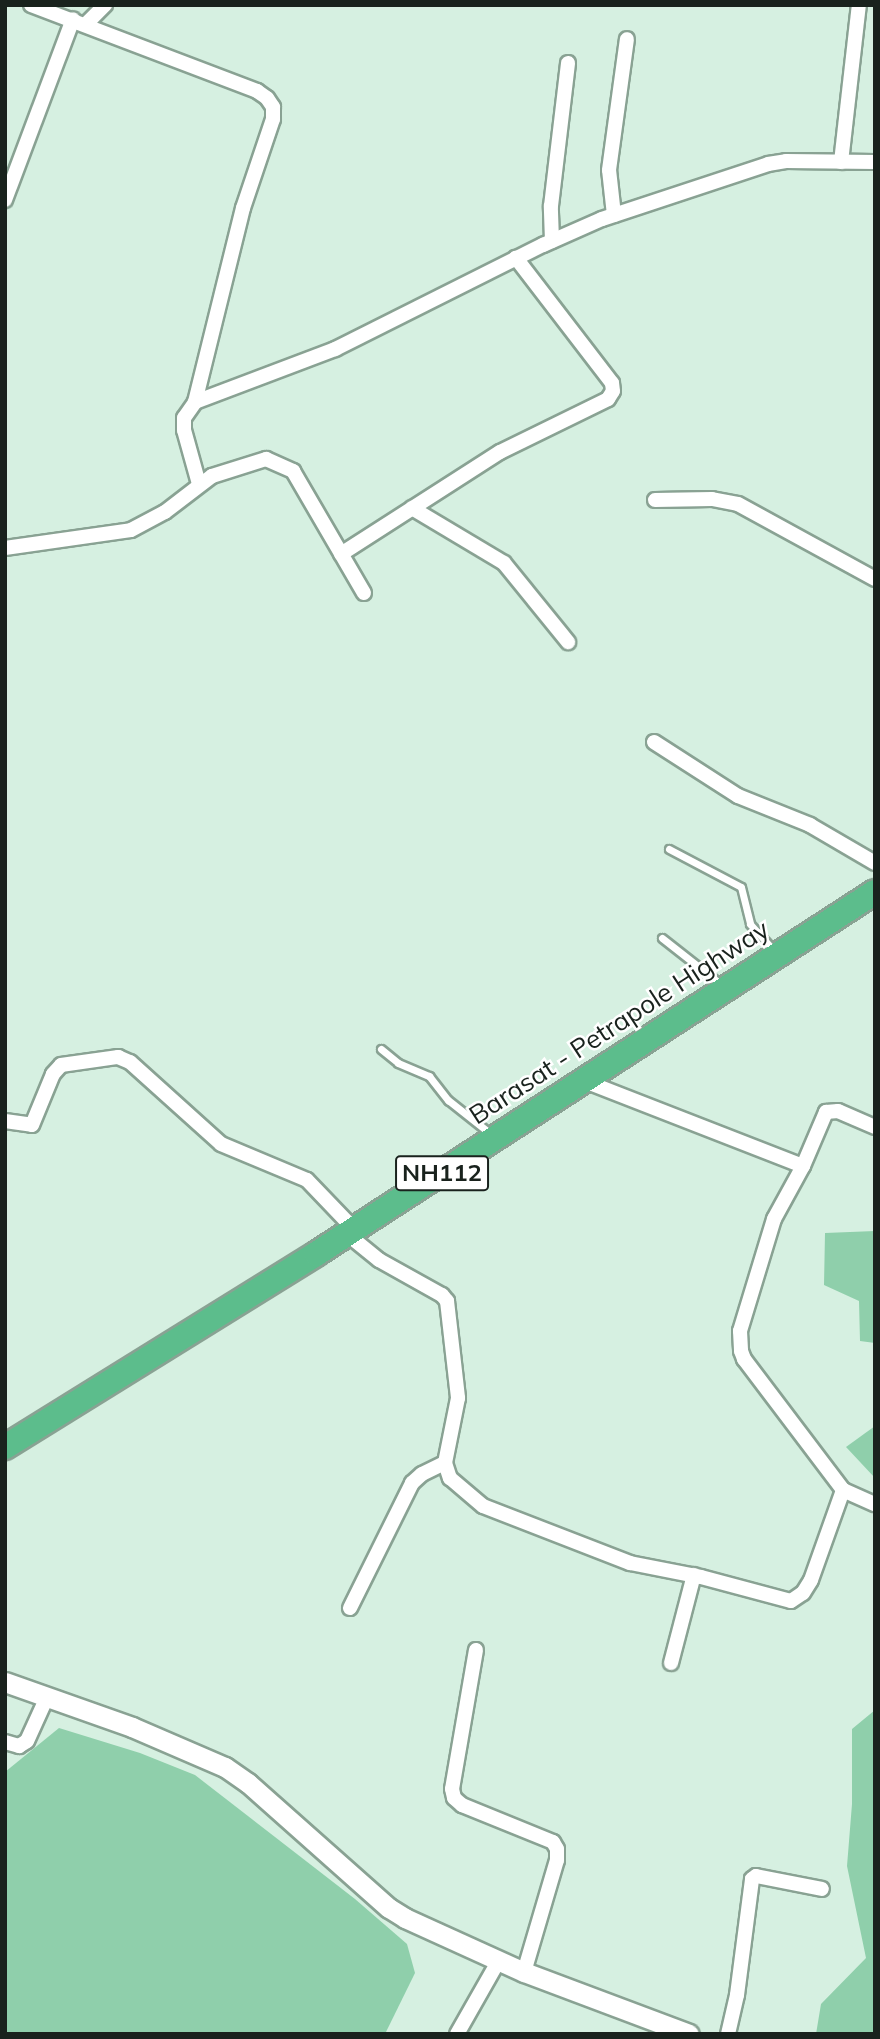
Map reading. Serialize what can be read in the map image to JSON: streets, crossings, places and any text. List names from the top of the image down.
{
  "streets": {
    "highway": ["Barasat - Petrapole Highway", "NH112"]
  }
}
